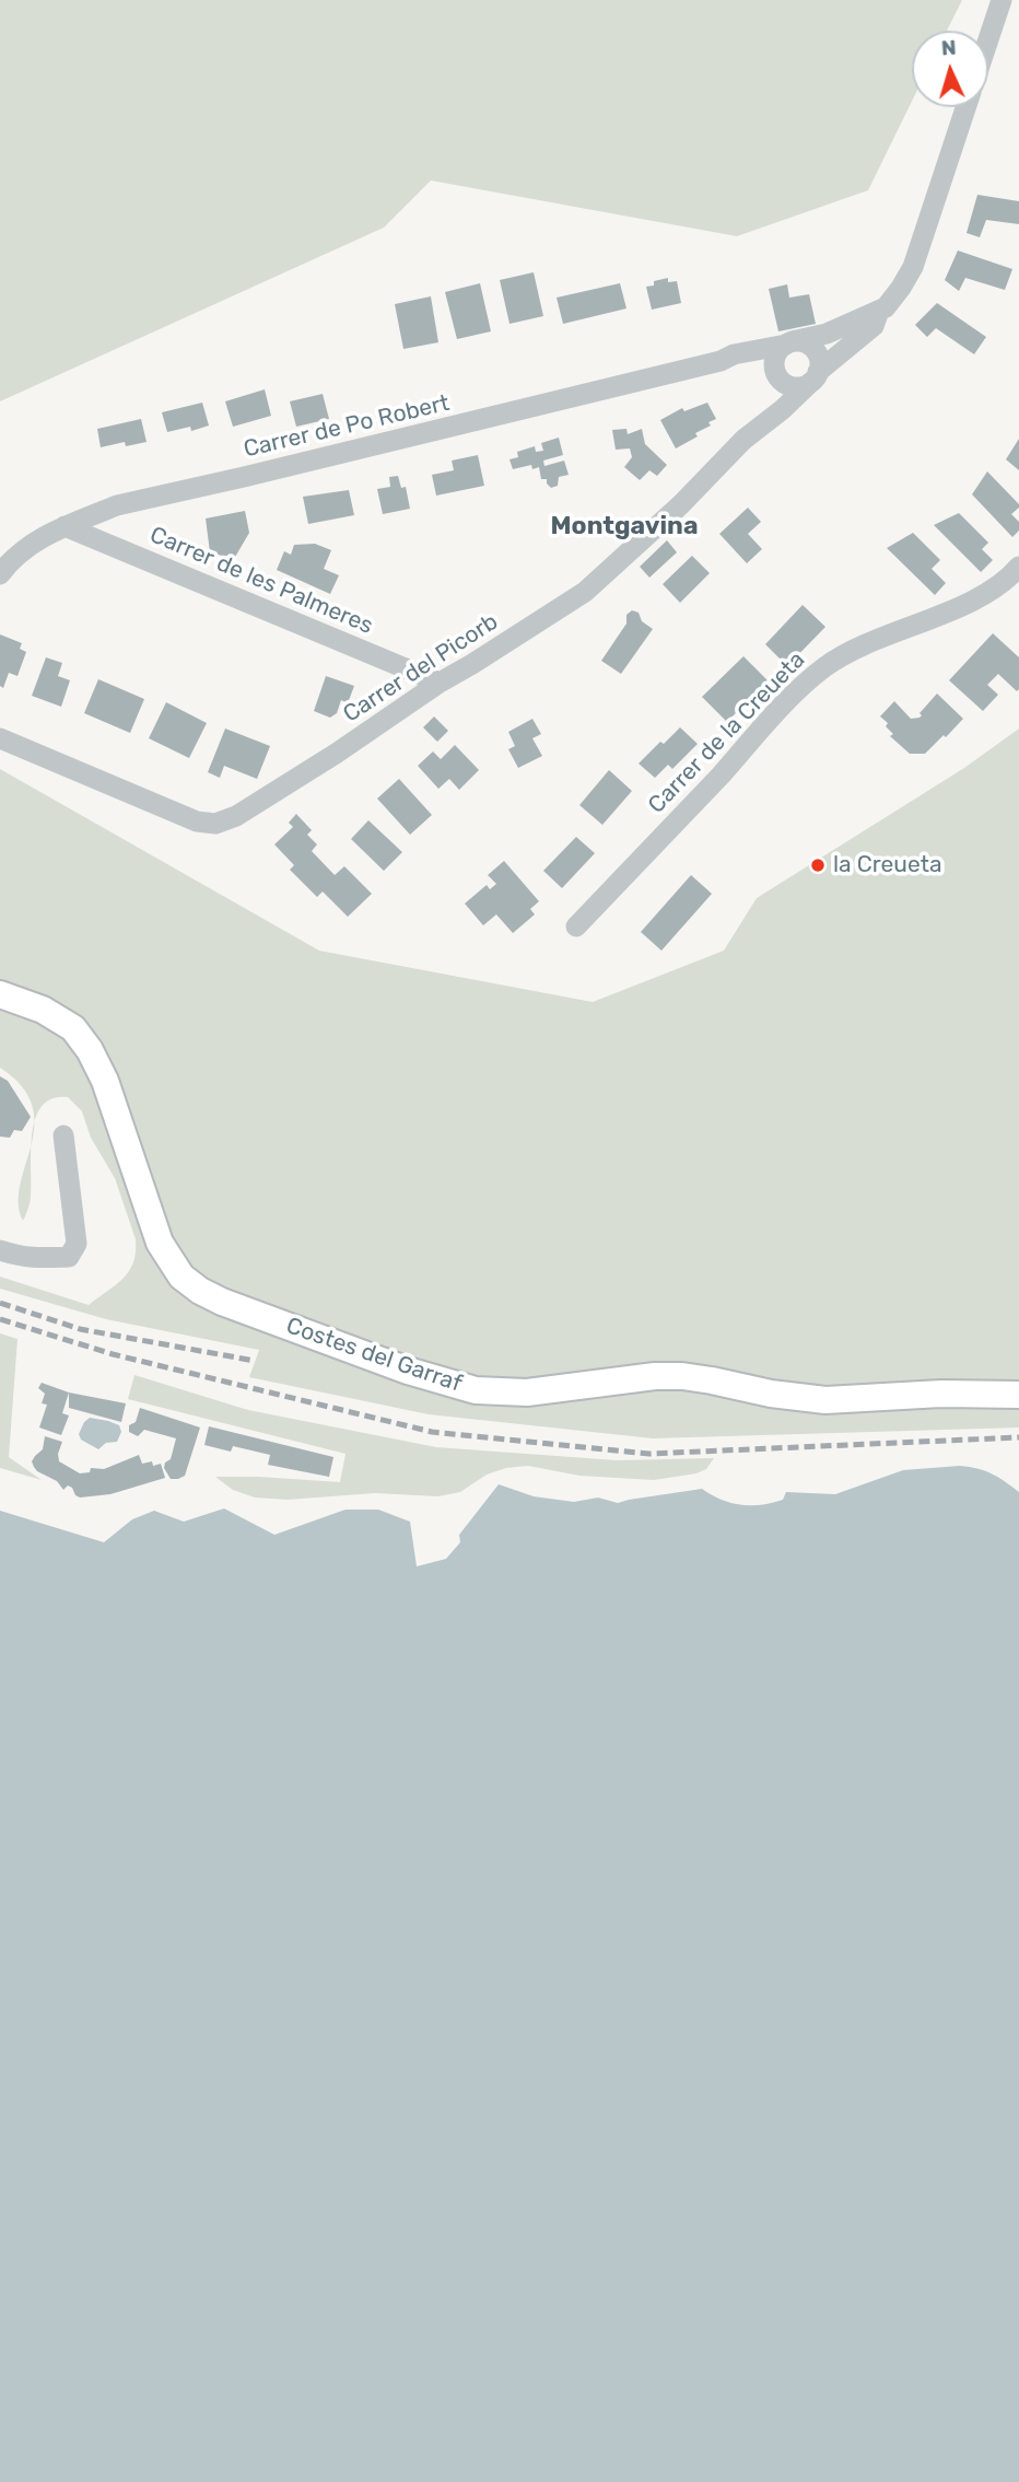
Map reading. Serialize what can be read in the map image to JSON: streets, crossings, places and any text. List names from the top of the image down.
{
  "streets": {
    "main road": ["Costes del Garraf"],
    "street": [
      "Carrer de Po Robert",
      "Carrer de les Palmeres",
      "Carrer del Picorb",
      "Carrer de la Creueta"
    ]
  },
  "crossings": [
    ["Carrer de Po Robert", "Carrer de les Palmeres"],
    ["Carrer de Po Robert", "Carrer del Picorb"],
    ["Carrer de les Palmeres", "Carrer del Picorb"]
  ],
  "districts": ["Montgavina"],
  "places": ["la Creueta"],
  "north": "top"
}
